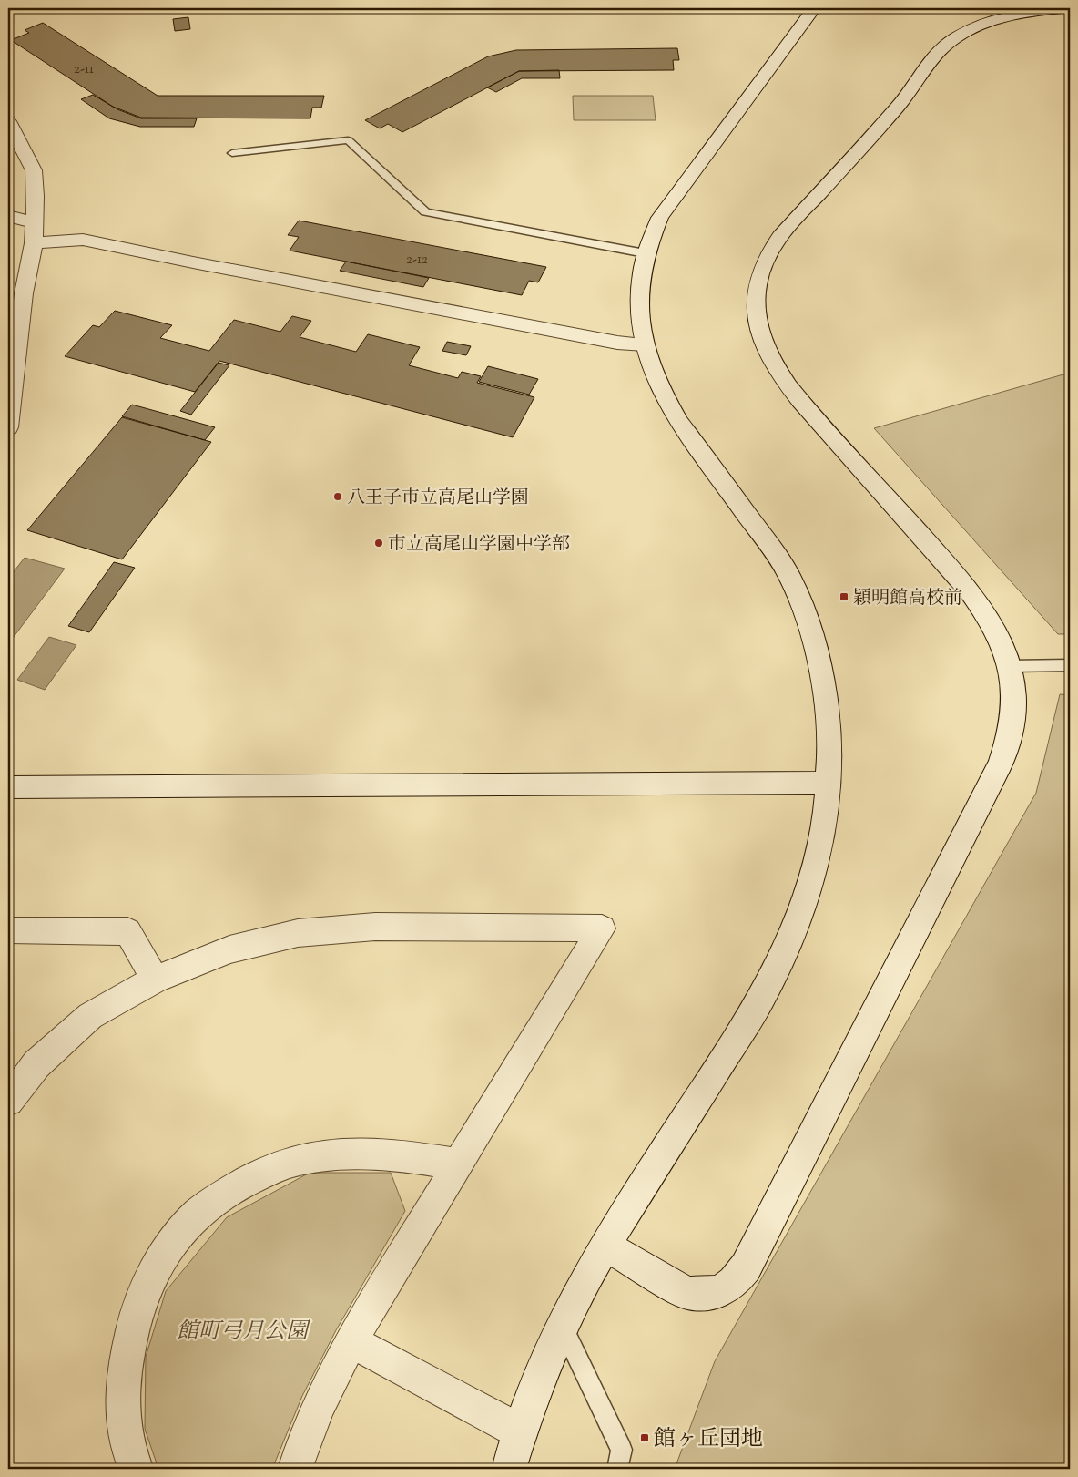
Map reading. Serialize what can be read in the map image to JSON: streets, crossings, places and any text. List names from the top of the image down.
{
  "parks": ["館町弓月公園"],
  "places": {
    "other": ["八王子市立高尾山学園", "市立高尾山学園中学部"],
    "transit": ["穎明館高校前", "館ヶ丘団地"]
  },
  "house_numbers": ["2-11", "2-12"]
}
